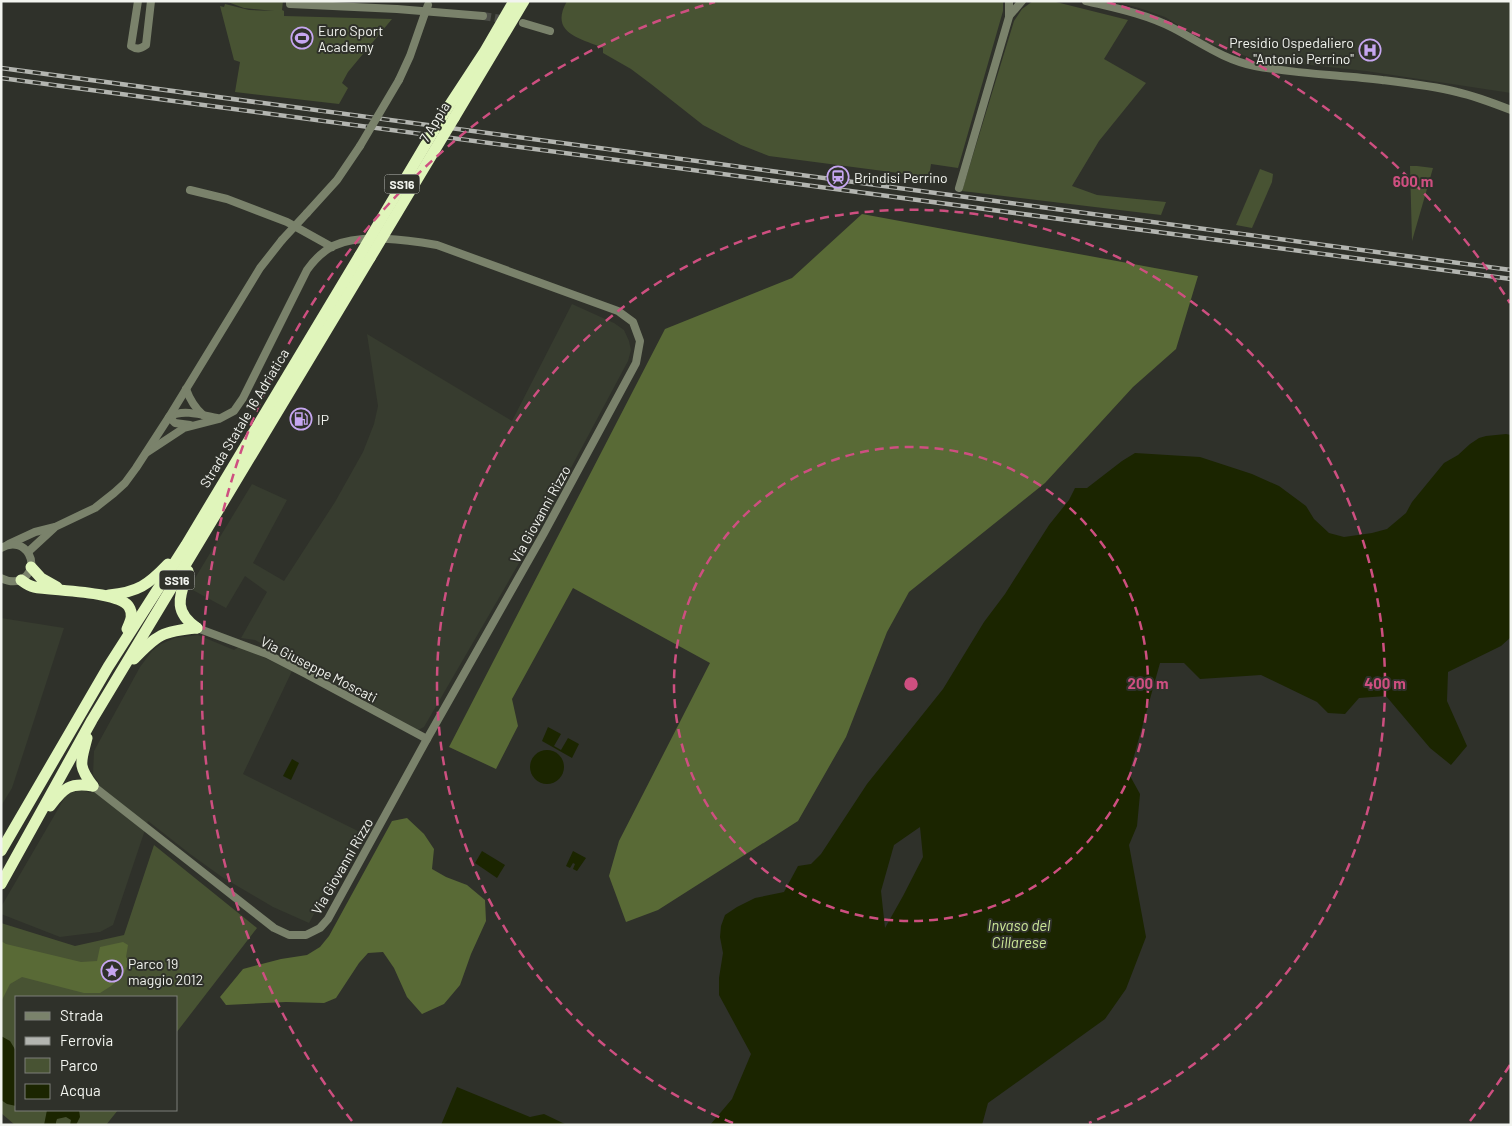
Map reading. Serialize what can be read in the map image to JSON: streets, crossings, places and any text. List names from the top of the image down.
{
  "streets": {
    "highway": ["7 Appia", "SS16", "Strada Statale 16 Adriatica"],
    "street": ["Via Giovanni Rizzo", "Via Giuseppe Moscati"]
  },
  "crossings": [
    ["7 Appia", "SS16"],
    ["7 Appia", "Strada Statale 16 Adriatica"],
    ["Via Giovanni Rizzo", "Via Giuseppe Moscati"]
  ],
  "water": ["Invaso del Cillarese"],
  "places": {
    "sports": ["Euro Sport Academy"],
    "hospital": ["Presidio Ospedaliero \"Antonio Perrino\""],
    "station": ["Brindisi Perrino"],
    "fuel station": ["IP"],
    "place": ["Parco 19 maggio 2012"]
  },
  "legend": [
    "Strada",
    "Ferrovia",
    "Parco",
    "Acqua"
  ],
  "rings": ["600 m", "200 m", "400 m"]
}
